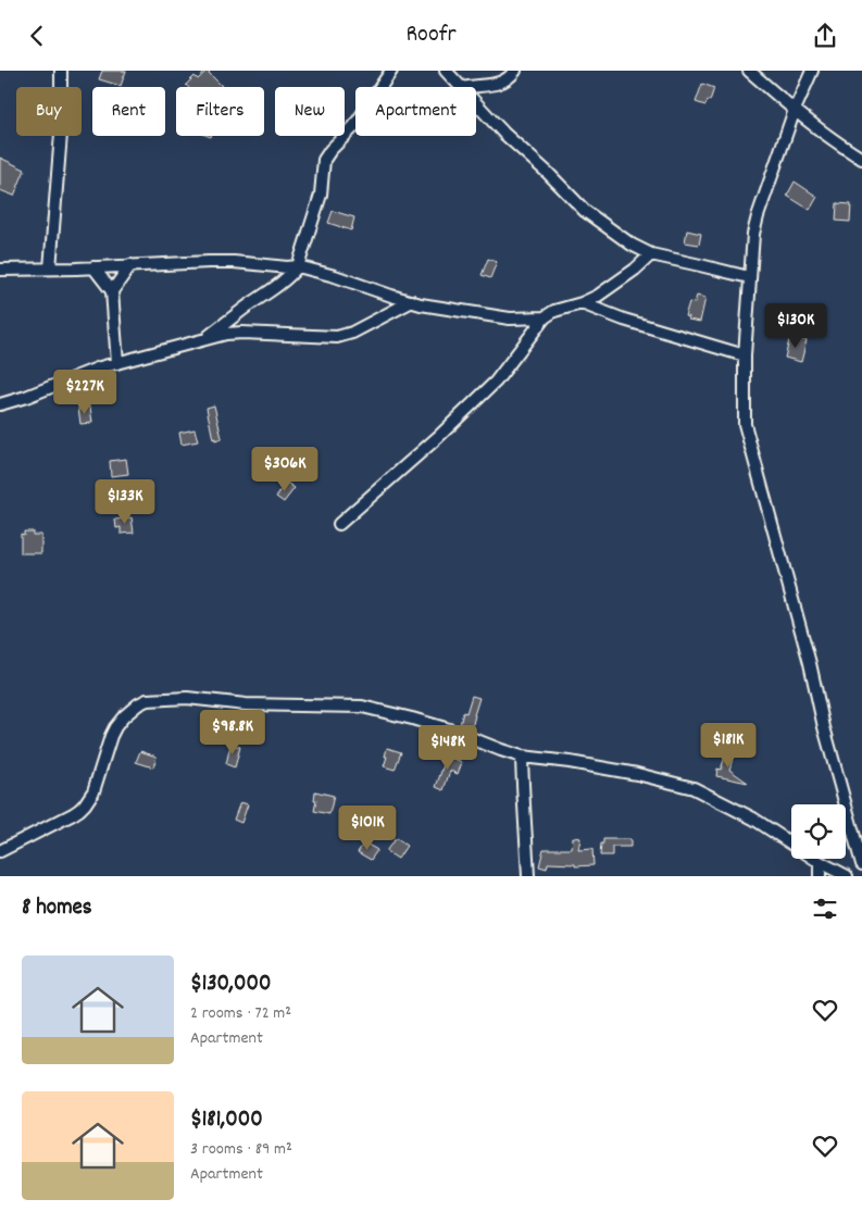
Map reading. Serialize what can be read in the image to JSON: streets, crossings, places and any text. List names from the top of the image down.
{
  "page": {
    "header": "Roofr",
    "chip": [
      "Buy",
      "Rent",
      "Filters",
      "New",
      "Apartment"
    ],
    "price": [
      "$130K",
      "$227K",
      "$306K",
      "$133K",
      "$98.8K",
      "$181K",
      "$148K",
      "$101K"
    ],
    "heading": "8 homes",
    "list": [
      {
        "name": "$130,000",
        "note": "2 rooms · 72 m² · Apartment"
      },
      {
        "name": "$181,000",
        "note": "3 rooms · 89 m² · Apartment"
      }
    ]
  }
}
